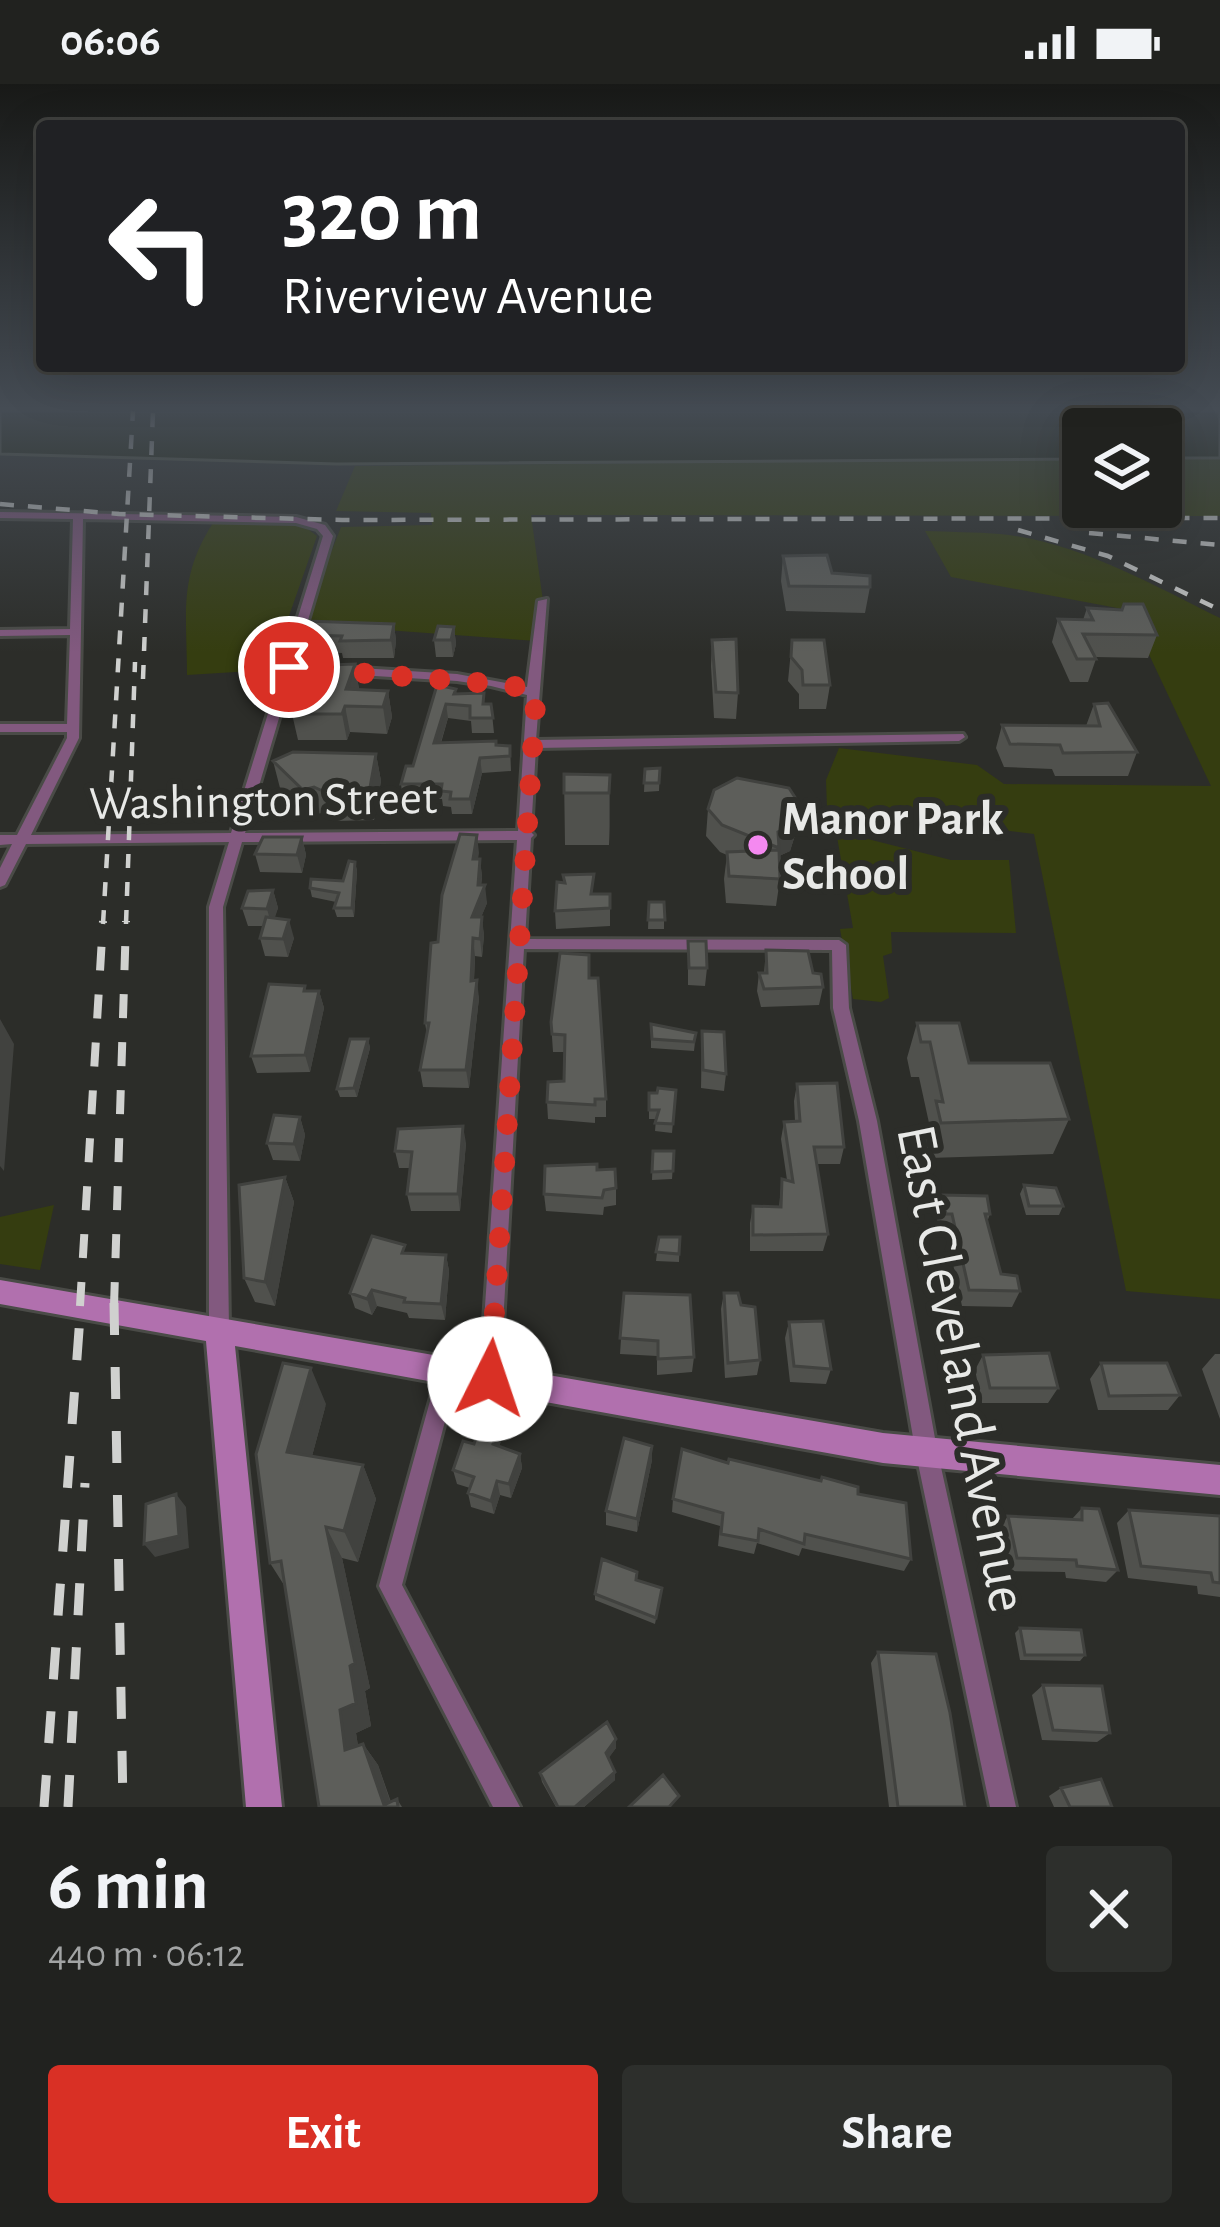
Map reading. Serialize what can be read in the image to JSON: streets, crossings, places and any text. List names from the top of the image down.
{
  "streets": {
    "street": ["Washington Street", "East Cleveland Avenue"]
  },
  "places": ["Manor Park School"],
  "page": {
    "status": "06:06",
    "turn": ["320 m", "Riverview Avenue"],
    "heading": ["6 min", "440 m · 06:12"],
    "buttons": ["Exit", "Share"]
  }
}
